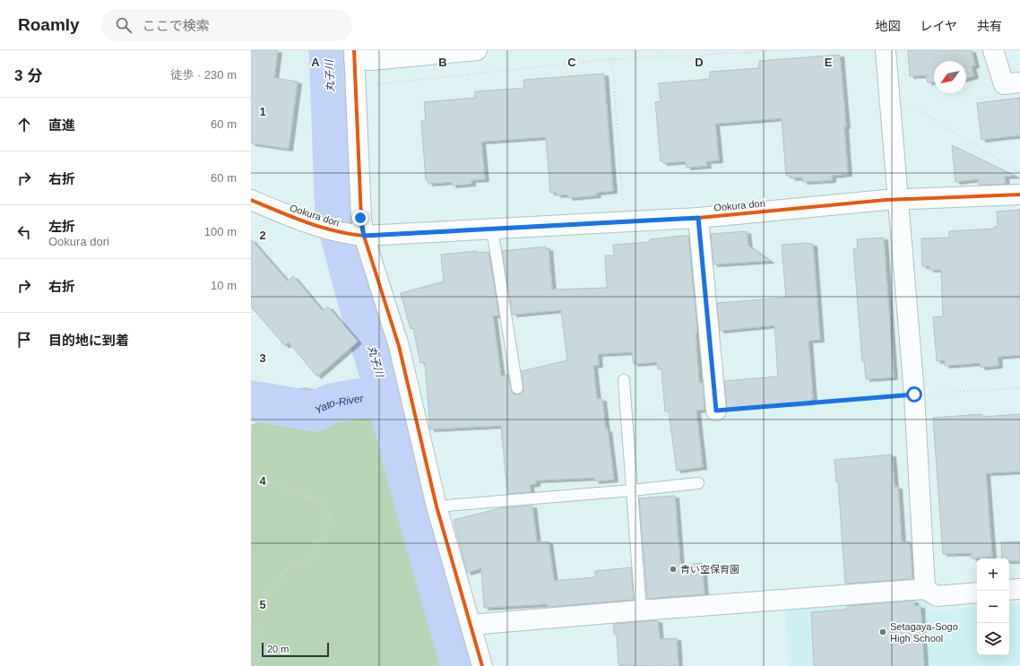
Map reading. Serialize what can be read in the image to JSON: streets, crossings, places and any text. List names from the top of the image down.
{
  "streets": {
    "street": ["Ookura dori"]
  },
  "water": ["丸子川", "Yato-River"],
  "places": ["青い空保育園", "Setagaya-Sogo High School"],
  "scale_bar": "20 m",
  "north": "bottom left",
  "page": {
    "header": "Roamly",
    "search": "ここで検索",
    "nav": ["地図", "レイヤ", "共有"],
    "heading": ["3 分", "徒歩 · 230 m"],
    "list": [
      ["直進", "60 m"],
      ["右折", "60 m"],
      ["左折", "Ookura dori", "100 m"],
      ["右折", "10 m"],
      "目的地に到着"
    ],
    "map_buttons": ["+", "−"],
    "scale": "20 m"
  },
  "grid": {
    "columns": [
      "A",
      "B",
      "C",
      "D",
      "E"
    ],
    "rows": [
      "1",
      "2",
      "3",
      "4",
      "5"
    ]
  }
}
